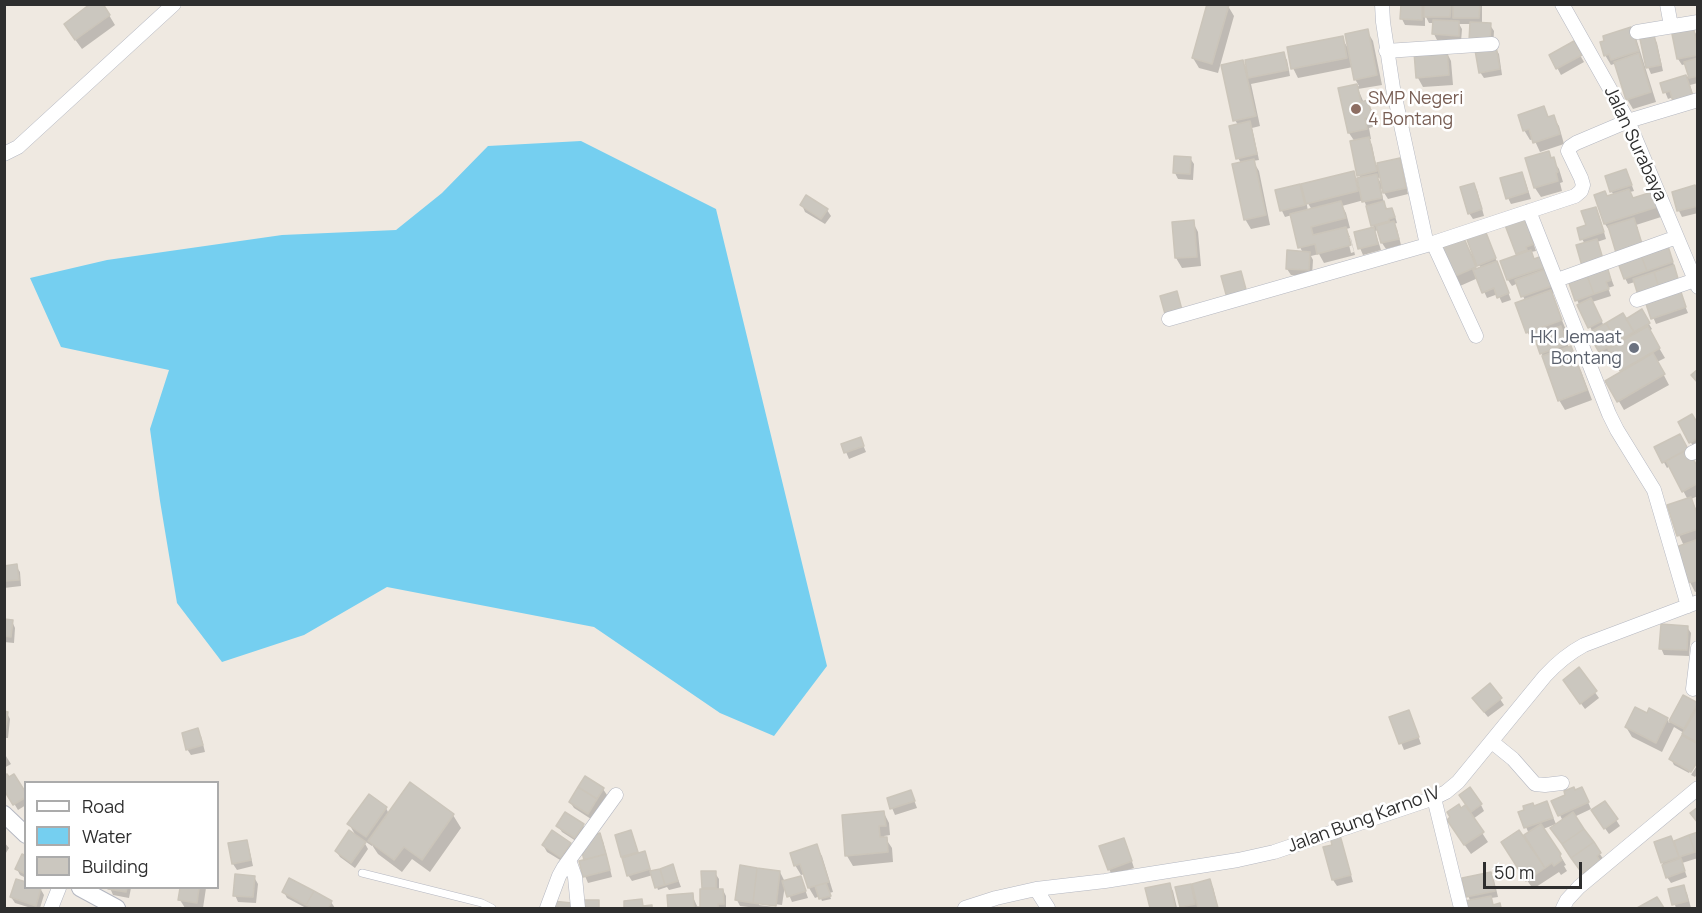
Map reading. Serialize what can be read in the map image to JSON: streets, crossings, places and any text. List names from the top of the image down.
{
  "streets": {
    "street": ["Jalan Surabaya", "Jalan Bung Karno IV"]
  },
  "places": ["SMP Negeri 4 Bontang", "HKI Jemaat Bontang"],
  "legend": ["Road", "Water", "Building"],
  "scale_bar": "50 m"
}
